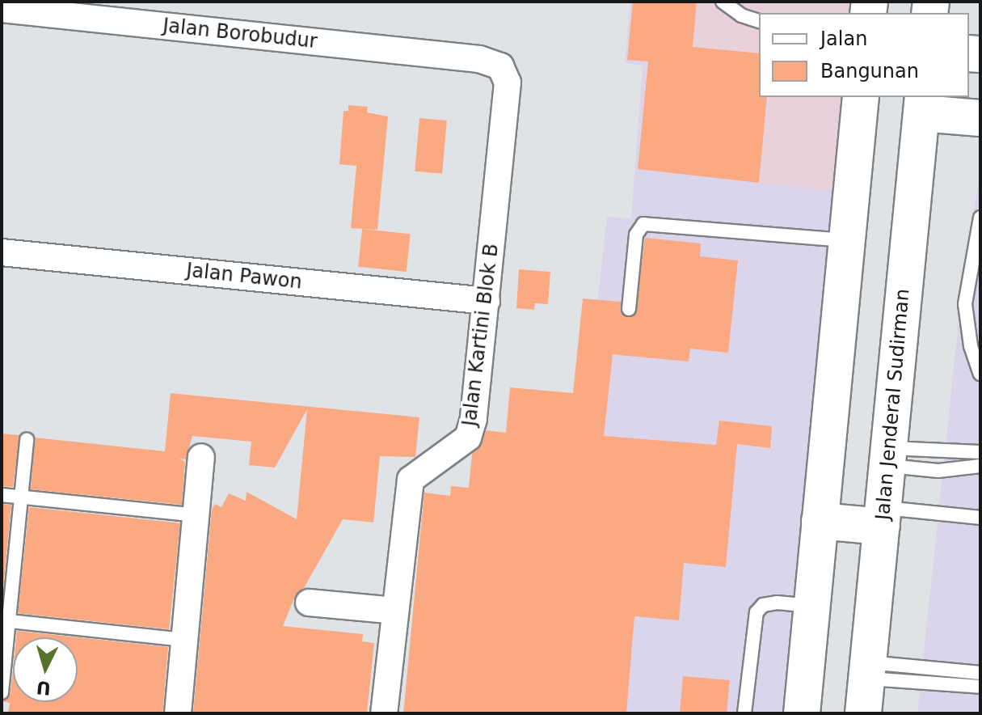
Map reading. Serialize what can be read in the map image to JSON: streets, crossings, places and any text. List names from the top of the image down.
{
  "streets": {
    "main road": ["Jalan Jenderal Sudirman"],
    "street": ["Jalan Borobudur", "Jalan Pawon", "Jalan Kartini Blok B"]
  },
  "crossings": [
    ["Jalan Borobudur", "Jalan Kartini Blok B"],
    ["Jalan Pawon", "Jalan Kartini Blok B"]
  ],
  "legend": ["Jalan", "Bangunan"],
  "north": "bottom"
}
